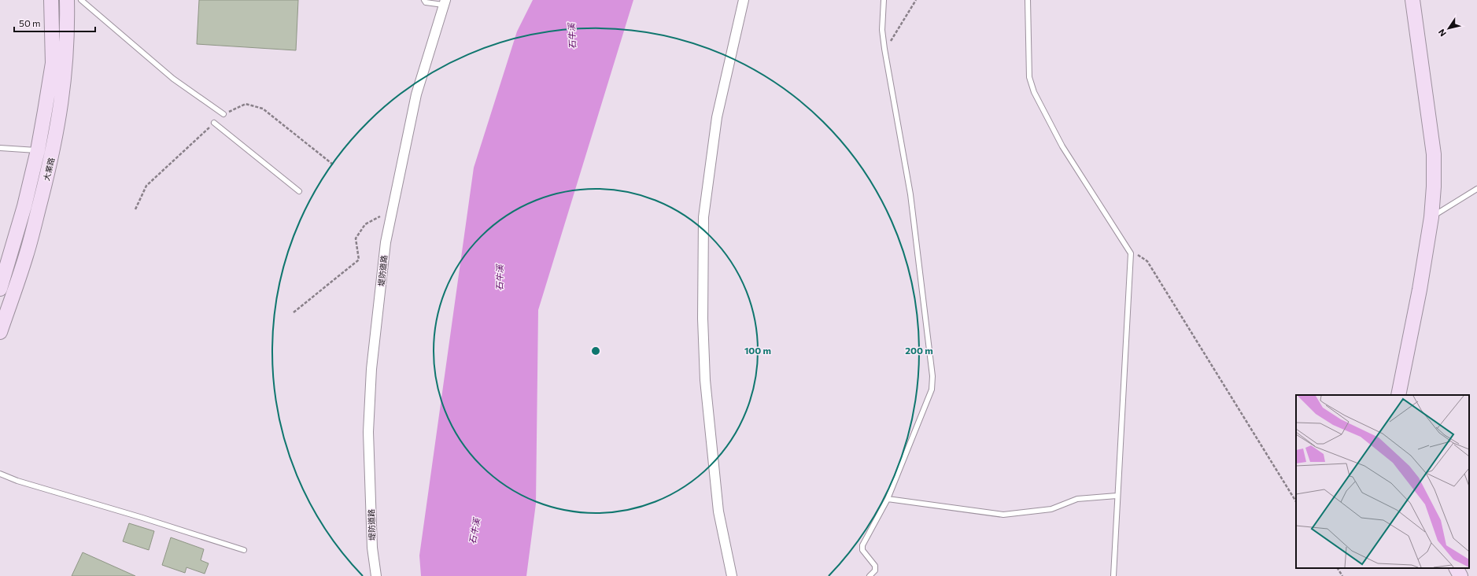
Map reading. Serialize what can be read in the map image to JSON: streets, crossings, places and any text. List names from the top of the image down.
{
  "streets": {
    "main road": ["大業路"],
    "street": ["堤防道路"]
  },
  "water": ["石牛溪"],
  "scale_bar": "50 m",
  "north": "bottom left",
  "rings": ["100 m", "200 m"]
}
